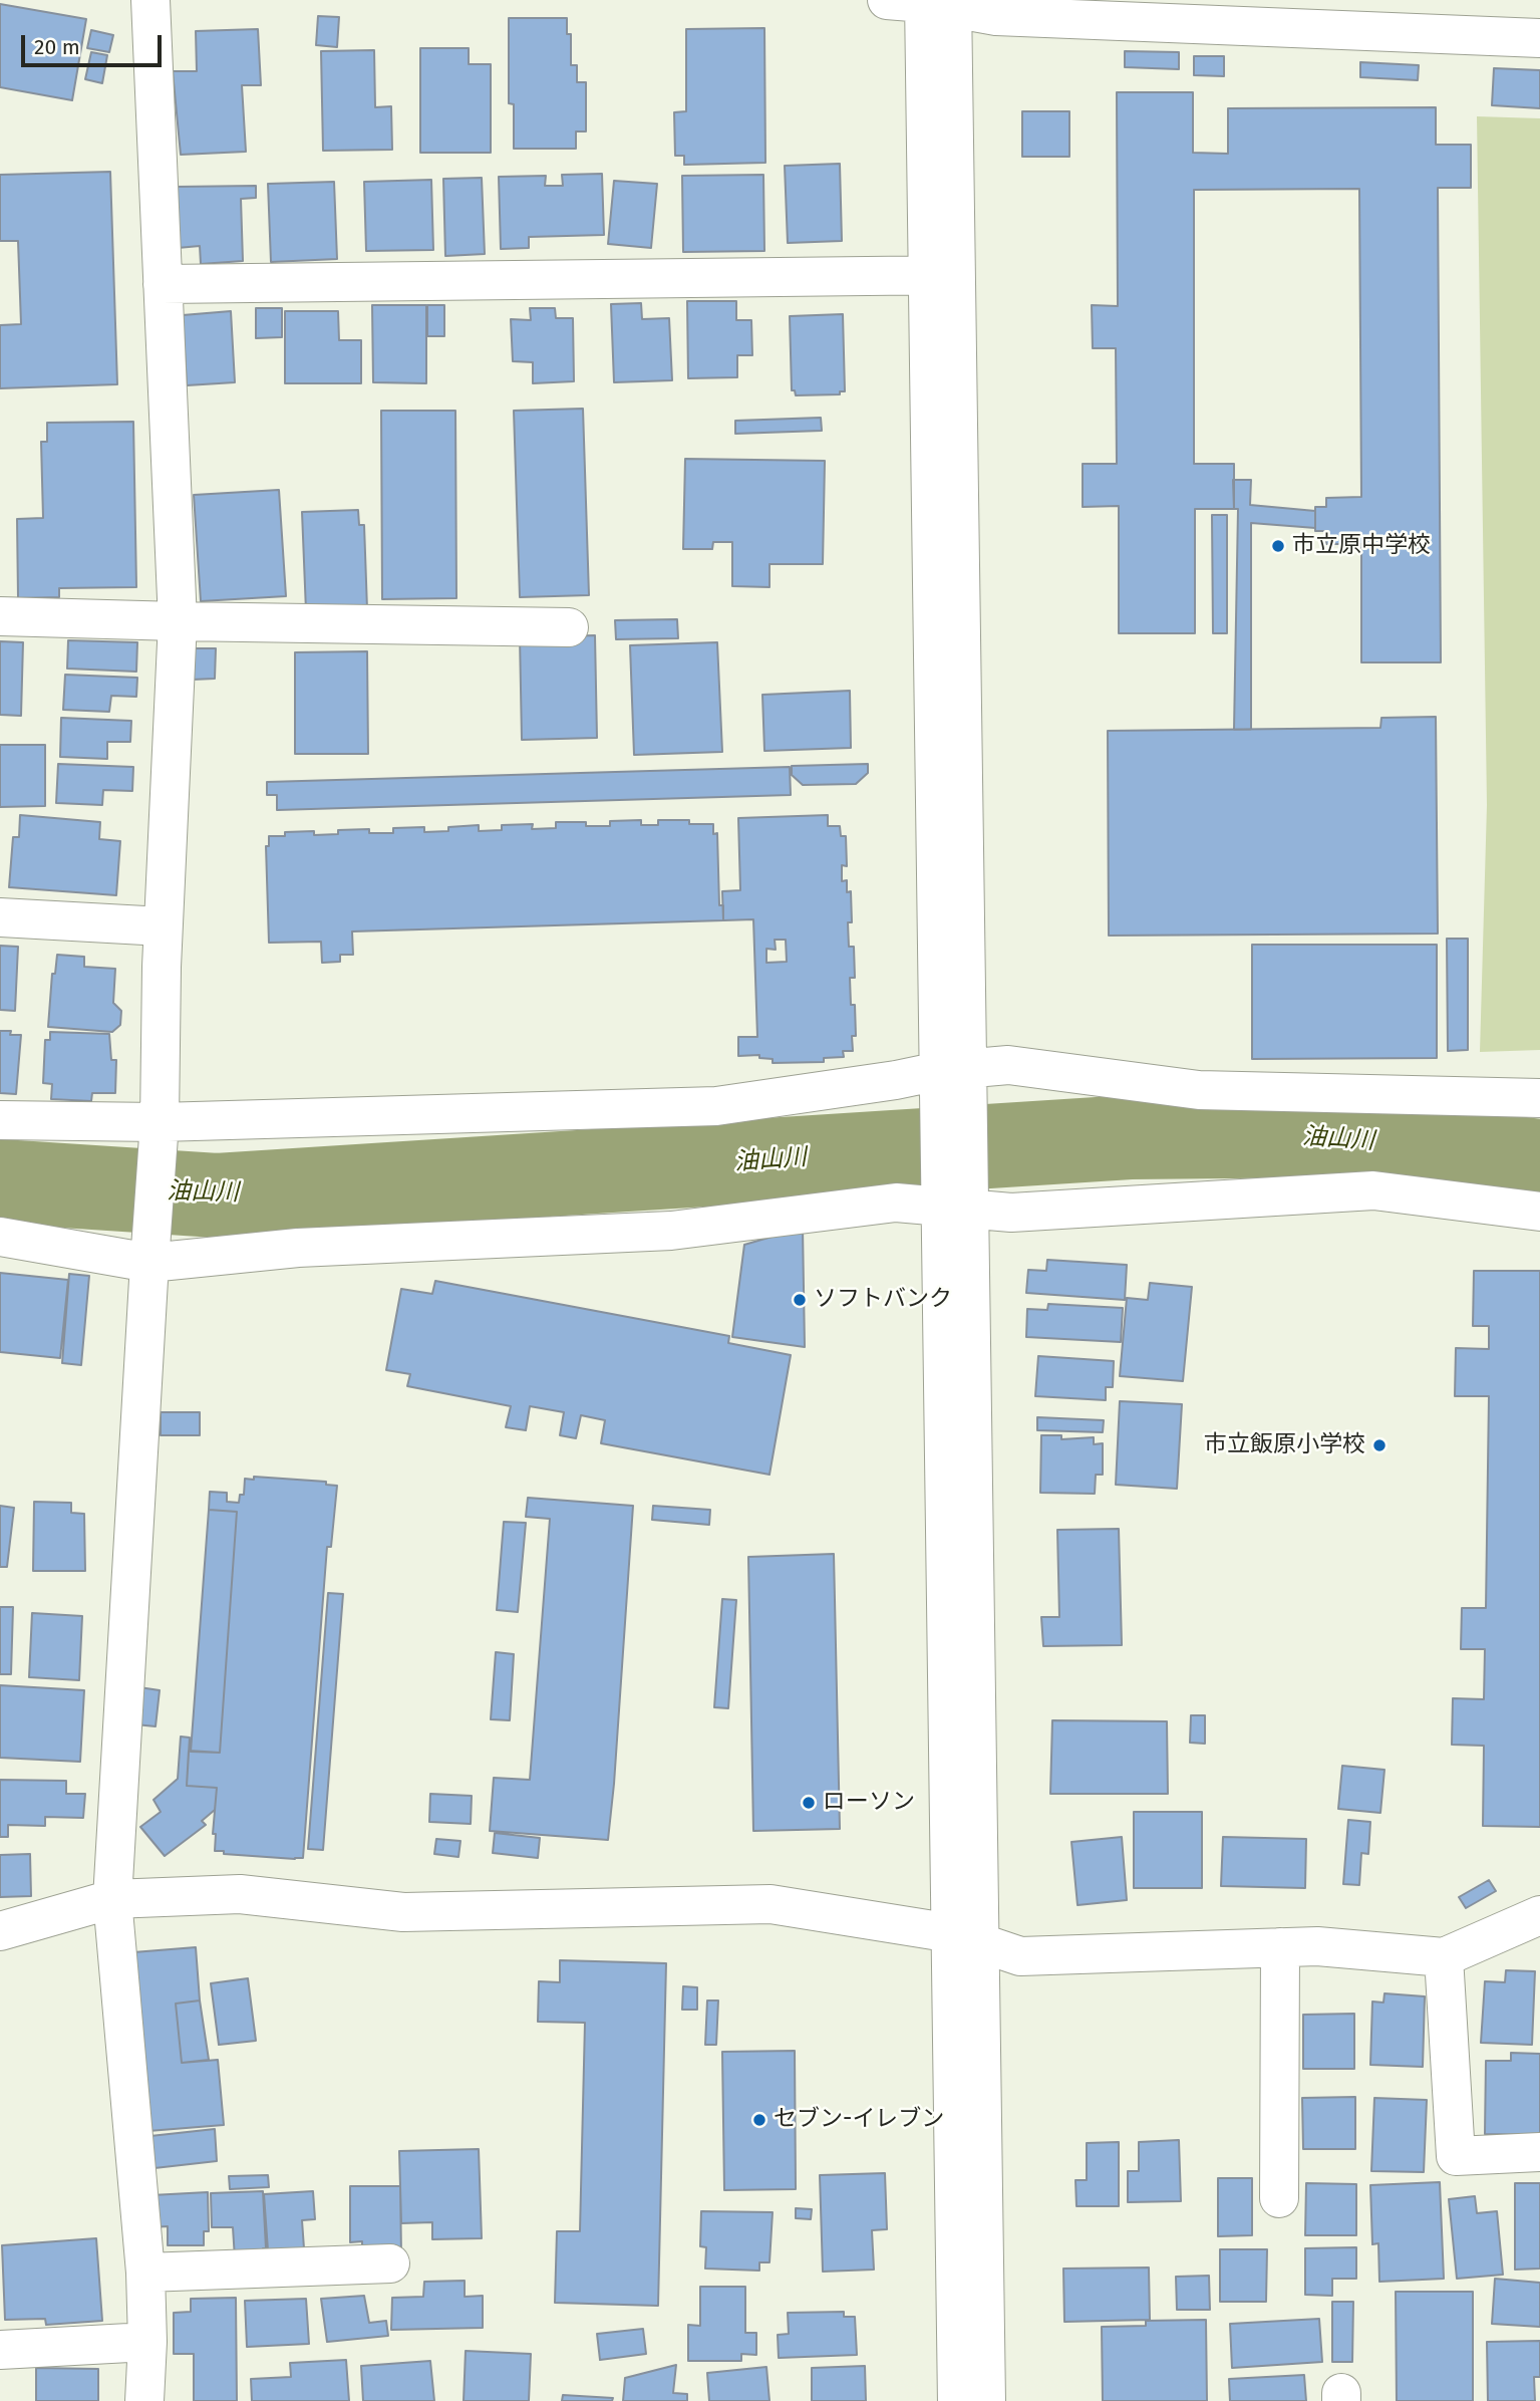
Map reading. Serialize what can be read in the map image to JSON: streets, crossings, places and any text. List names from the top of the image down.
{
  "water": ["油山川"],
  "places": [
    "市立原中学校",
    "ソフトバンク",
    "市立飯原小学校",
    "ローソン",
    "セブン-イレブン"
  ],
  "scale_bar": "20 m"
}
